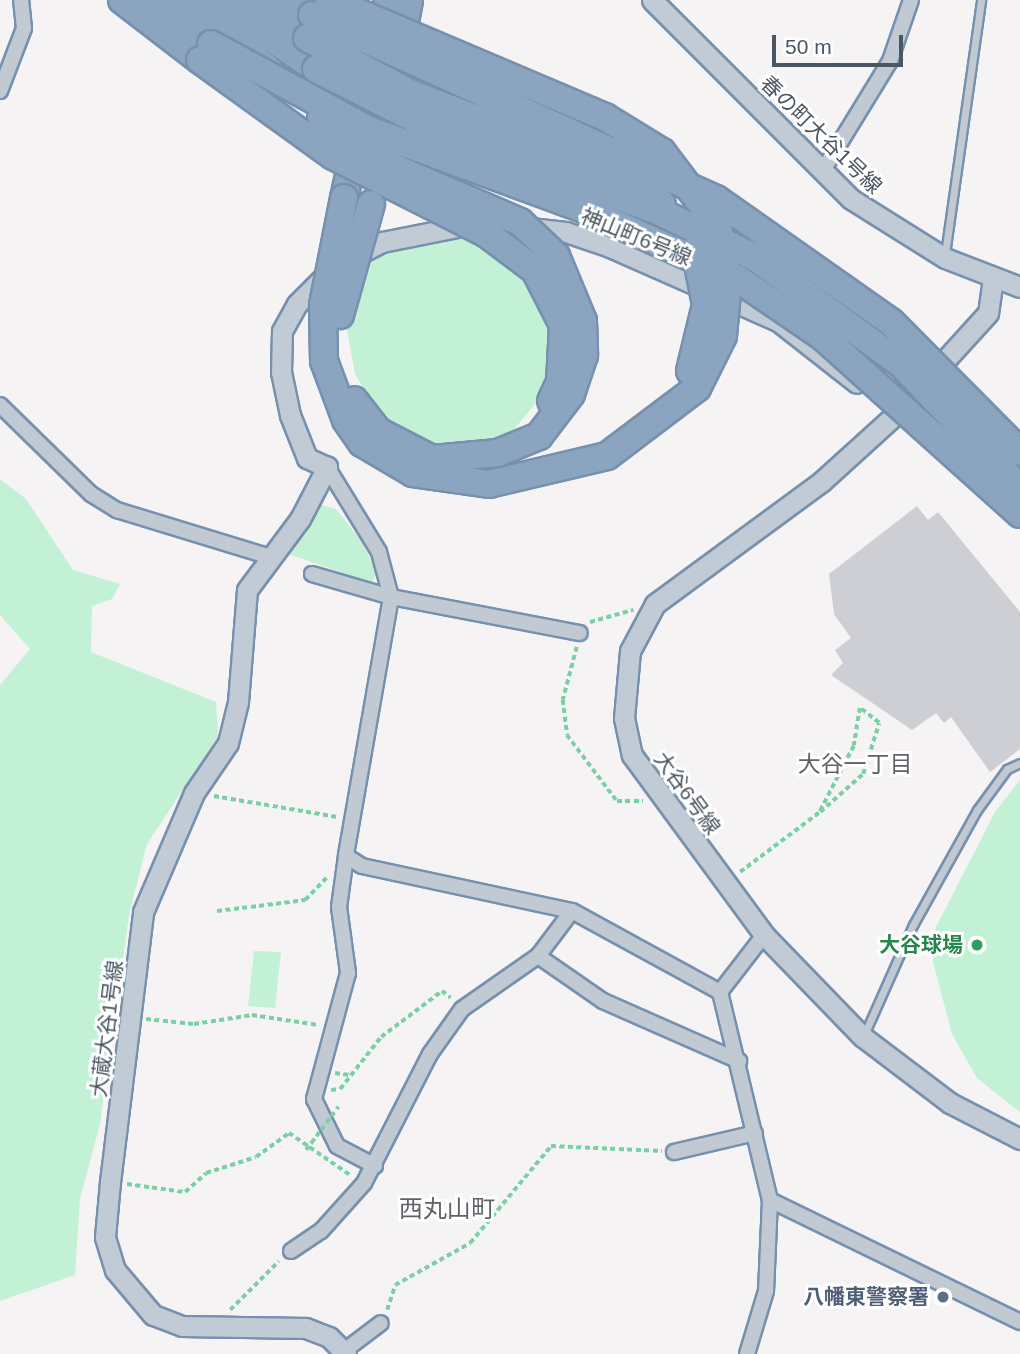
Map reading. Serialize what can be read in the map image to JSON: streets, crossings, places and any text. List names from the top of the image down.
{
  "streets": {
    "street": [
      "春の町大谷1号線",
      "神山町6号線",
      "大谷6号線",
      "大蔵大谷1号線"
    ]
  },
  "crossings": [
    ["春の町大谷1号線", "大谷6号線"],
    ["神山町6号線", "大谷6号線"]
  ],
  "districts": ["大谷一丁目", "西丸山町"],
  "places": ["大谷球場", "八幡東警察署"],
  "scale_bar": "50 m"
}
